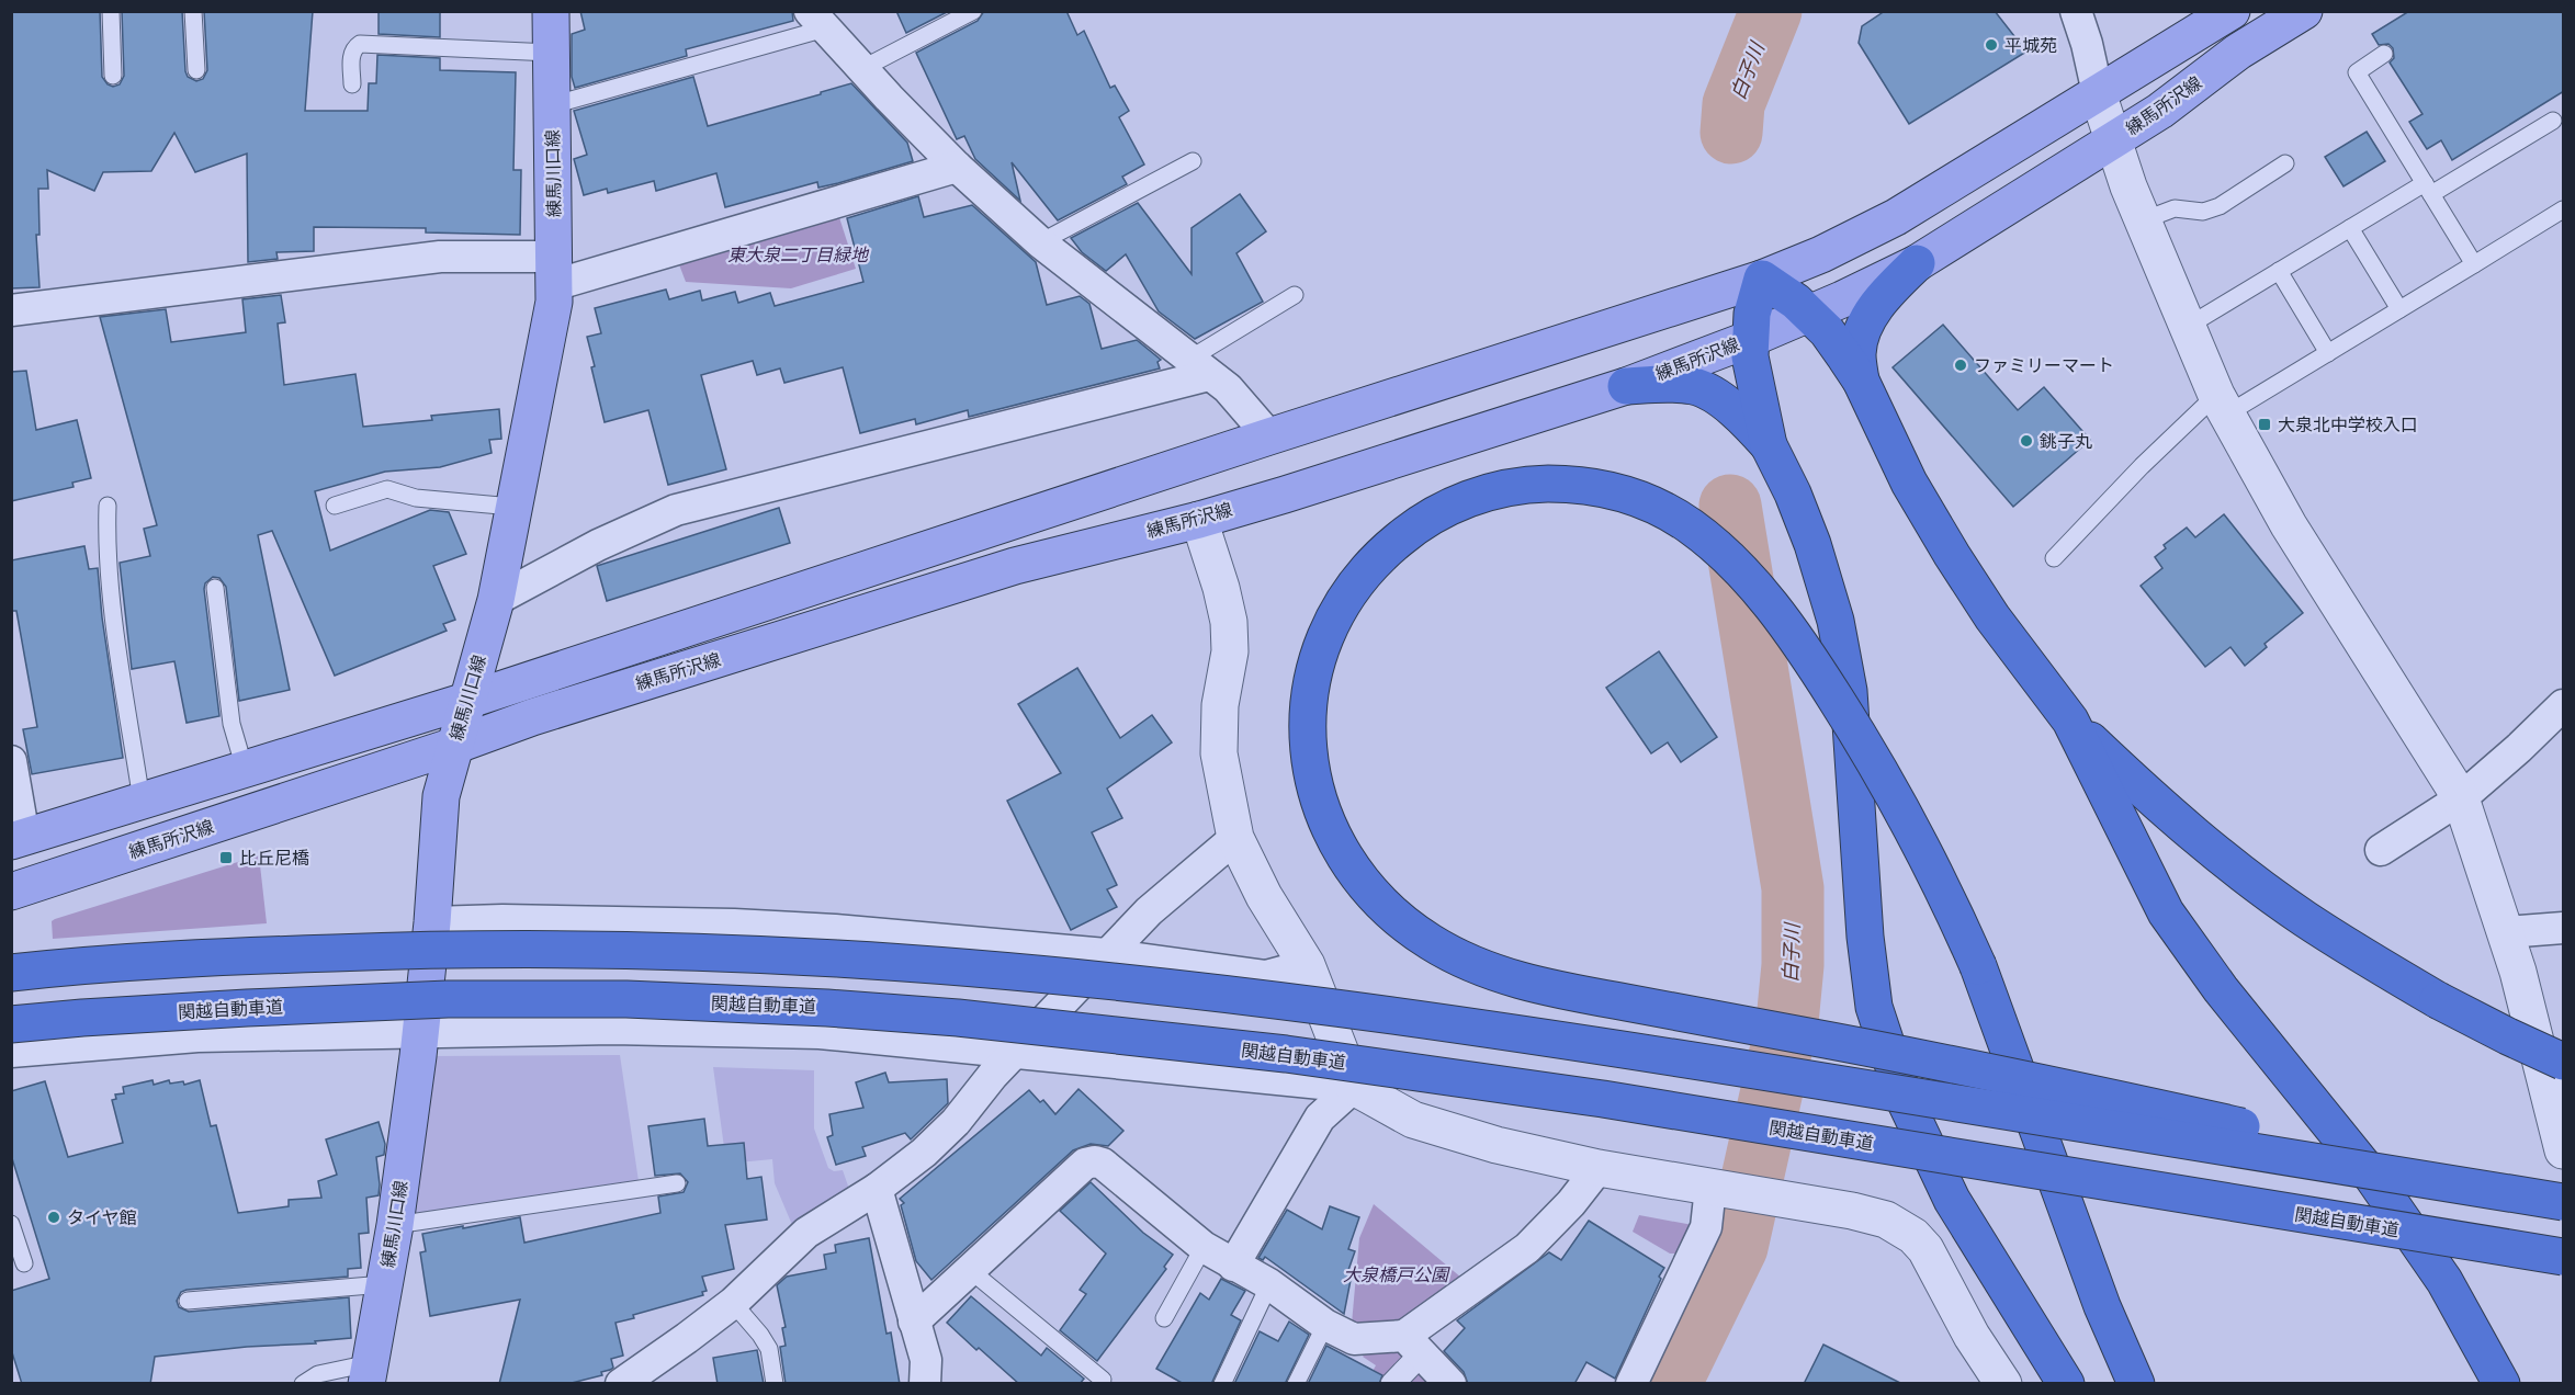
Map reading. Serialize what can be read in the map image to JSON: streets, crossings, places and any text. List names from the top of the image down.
{
  "streets": {
    "highway": ["関越自動車道"],
    "main road": ["練馬所沢線", "練馬川口線"]
  },
  "crossings": [
    ["練馬所沢線", "練馬川口線"]
  ],
  "water": ["白子川"],
  "parks": ["東大泉二丁目緑地", "大泉橋戸公園"],
  "places": {
    "other": [
      "平城苑",
      "ファミリーマート",
      "銚子丸",
      "タイヤ館"
    ],
    "transit": ["大泉北中学校入口", "比丘尼橋"]
  }
}
